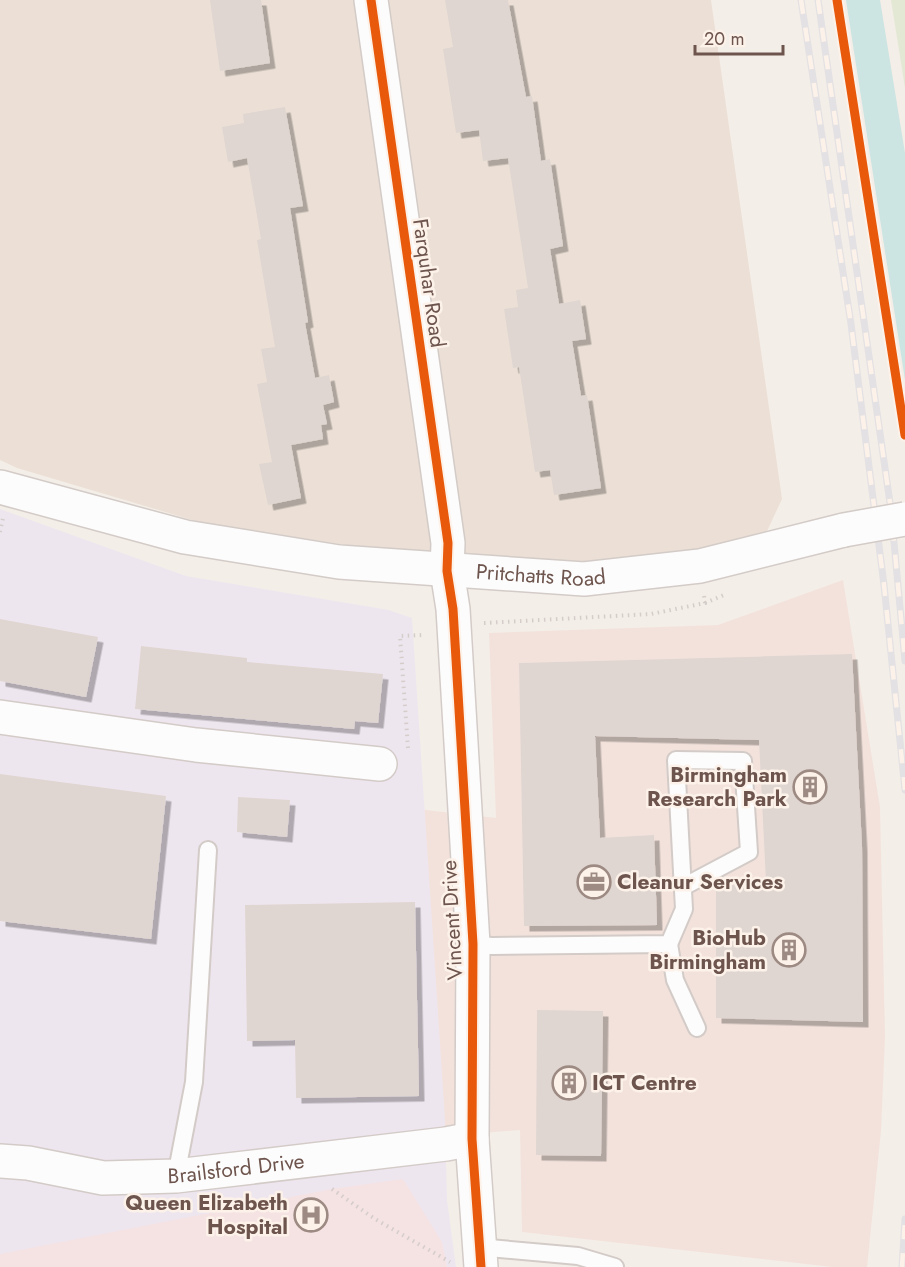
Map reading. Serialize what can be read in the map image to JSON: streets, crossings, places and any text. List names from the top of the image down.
{
  "streets": {
    "street": [
      "Farquhar Road",
      "Pritchatts Road",
      "Vincent Drive",
      "Brailsford Drive"
    ]
  },
  "crossings": [
    ["Farquhar Road", "Pritchatts Road"],
    ["Farquhar Road", "Vincent Drive"],
    ["Pritchatts Road", "Vincent Drive"],
    ["Vincent Drive", "Brailsford Drive"]
  ],
  "places": {
    "building": ["Birmingham Research Park", "BioHub Birmingham", "ICT Centre"],
    "office": ["Cleanur Services"],
    "hospital": ["Queen Elizabeth Hospital"]
  },
  "scale_bar": "20 m"
}
